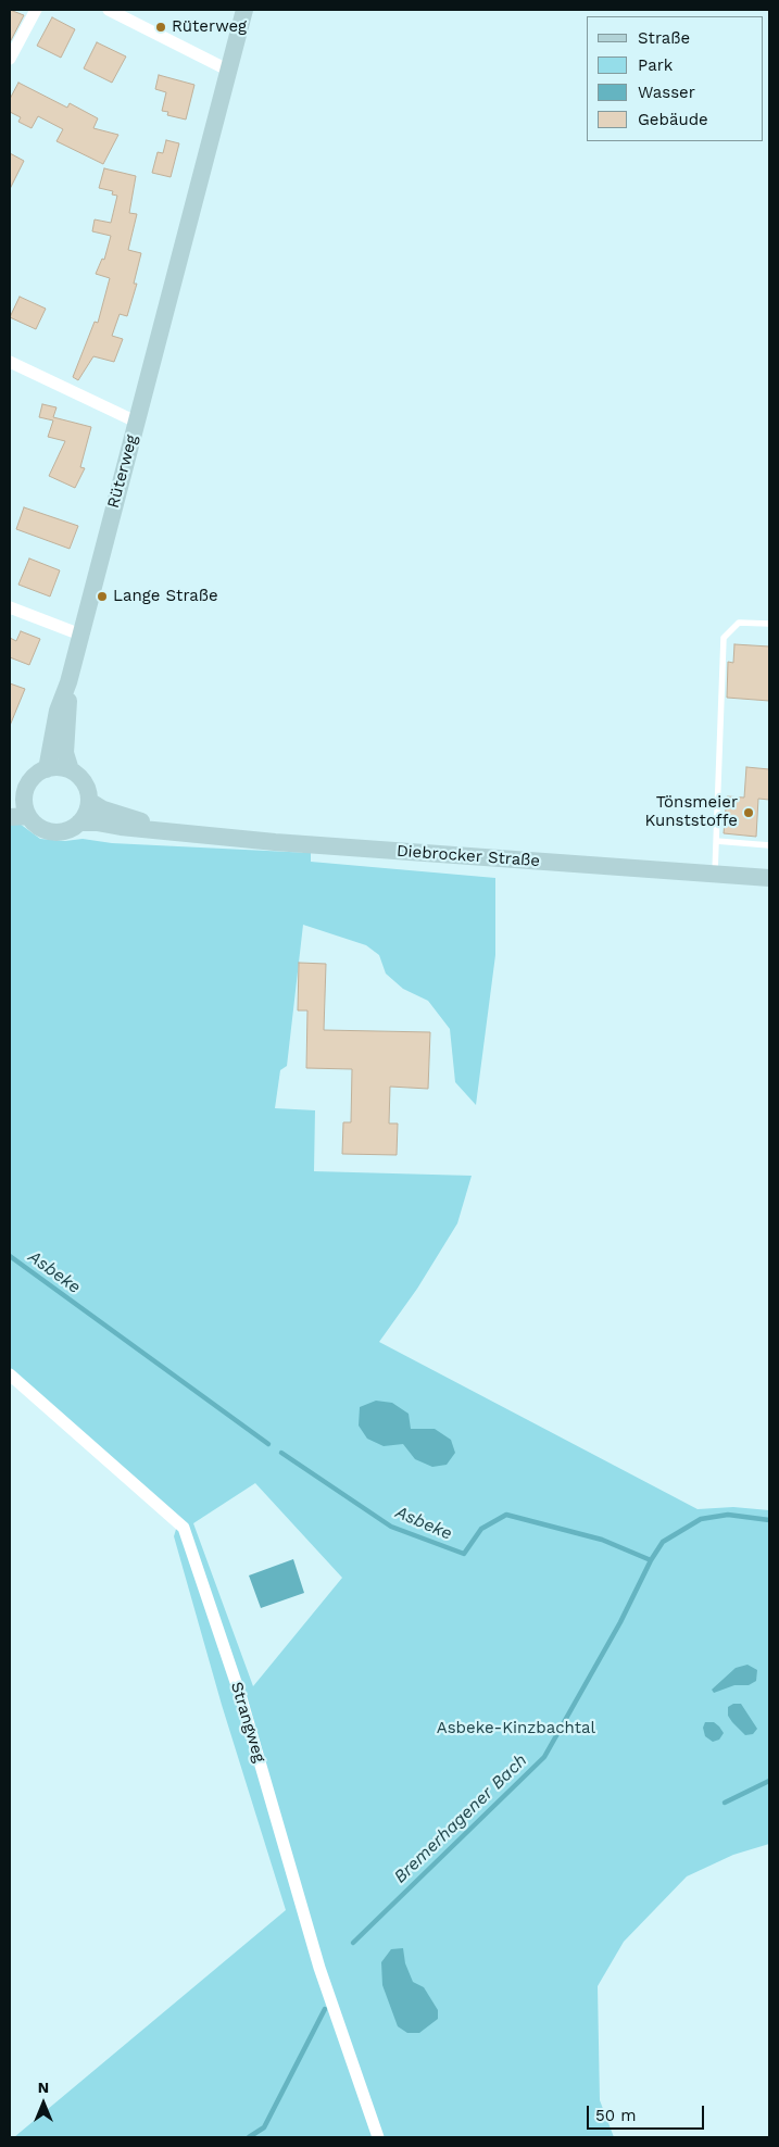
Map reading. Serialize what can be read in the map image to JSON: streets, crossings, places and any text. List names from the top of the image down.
{
  "streets": {
    "main road": ["Rüterweg", "Diebrocker Straße"],
    "street": ["Strangweg"]
  },
  "crossings": [
    ["Rüterweg", "Diebrocker Straße"]
  ],
  "water": ["Asbeke", "Bremerhagener Bach"],
  "parks": ["Asbeke-Kinzbachtal"],
  "places": ["Rüterweg", "Lange Straße", "Tönsmeier Kunststoffe"],
  "legend": [
    "Straße",
    "Park",
    "Wasser",
    "Gebäude"
  ],
  "scale_bar": "50 m",
  "north": "top"
}
